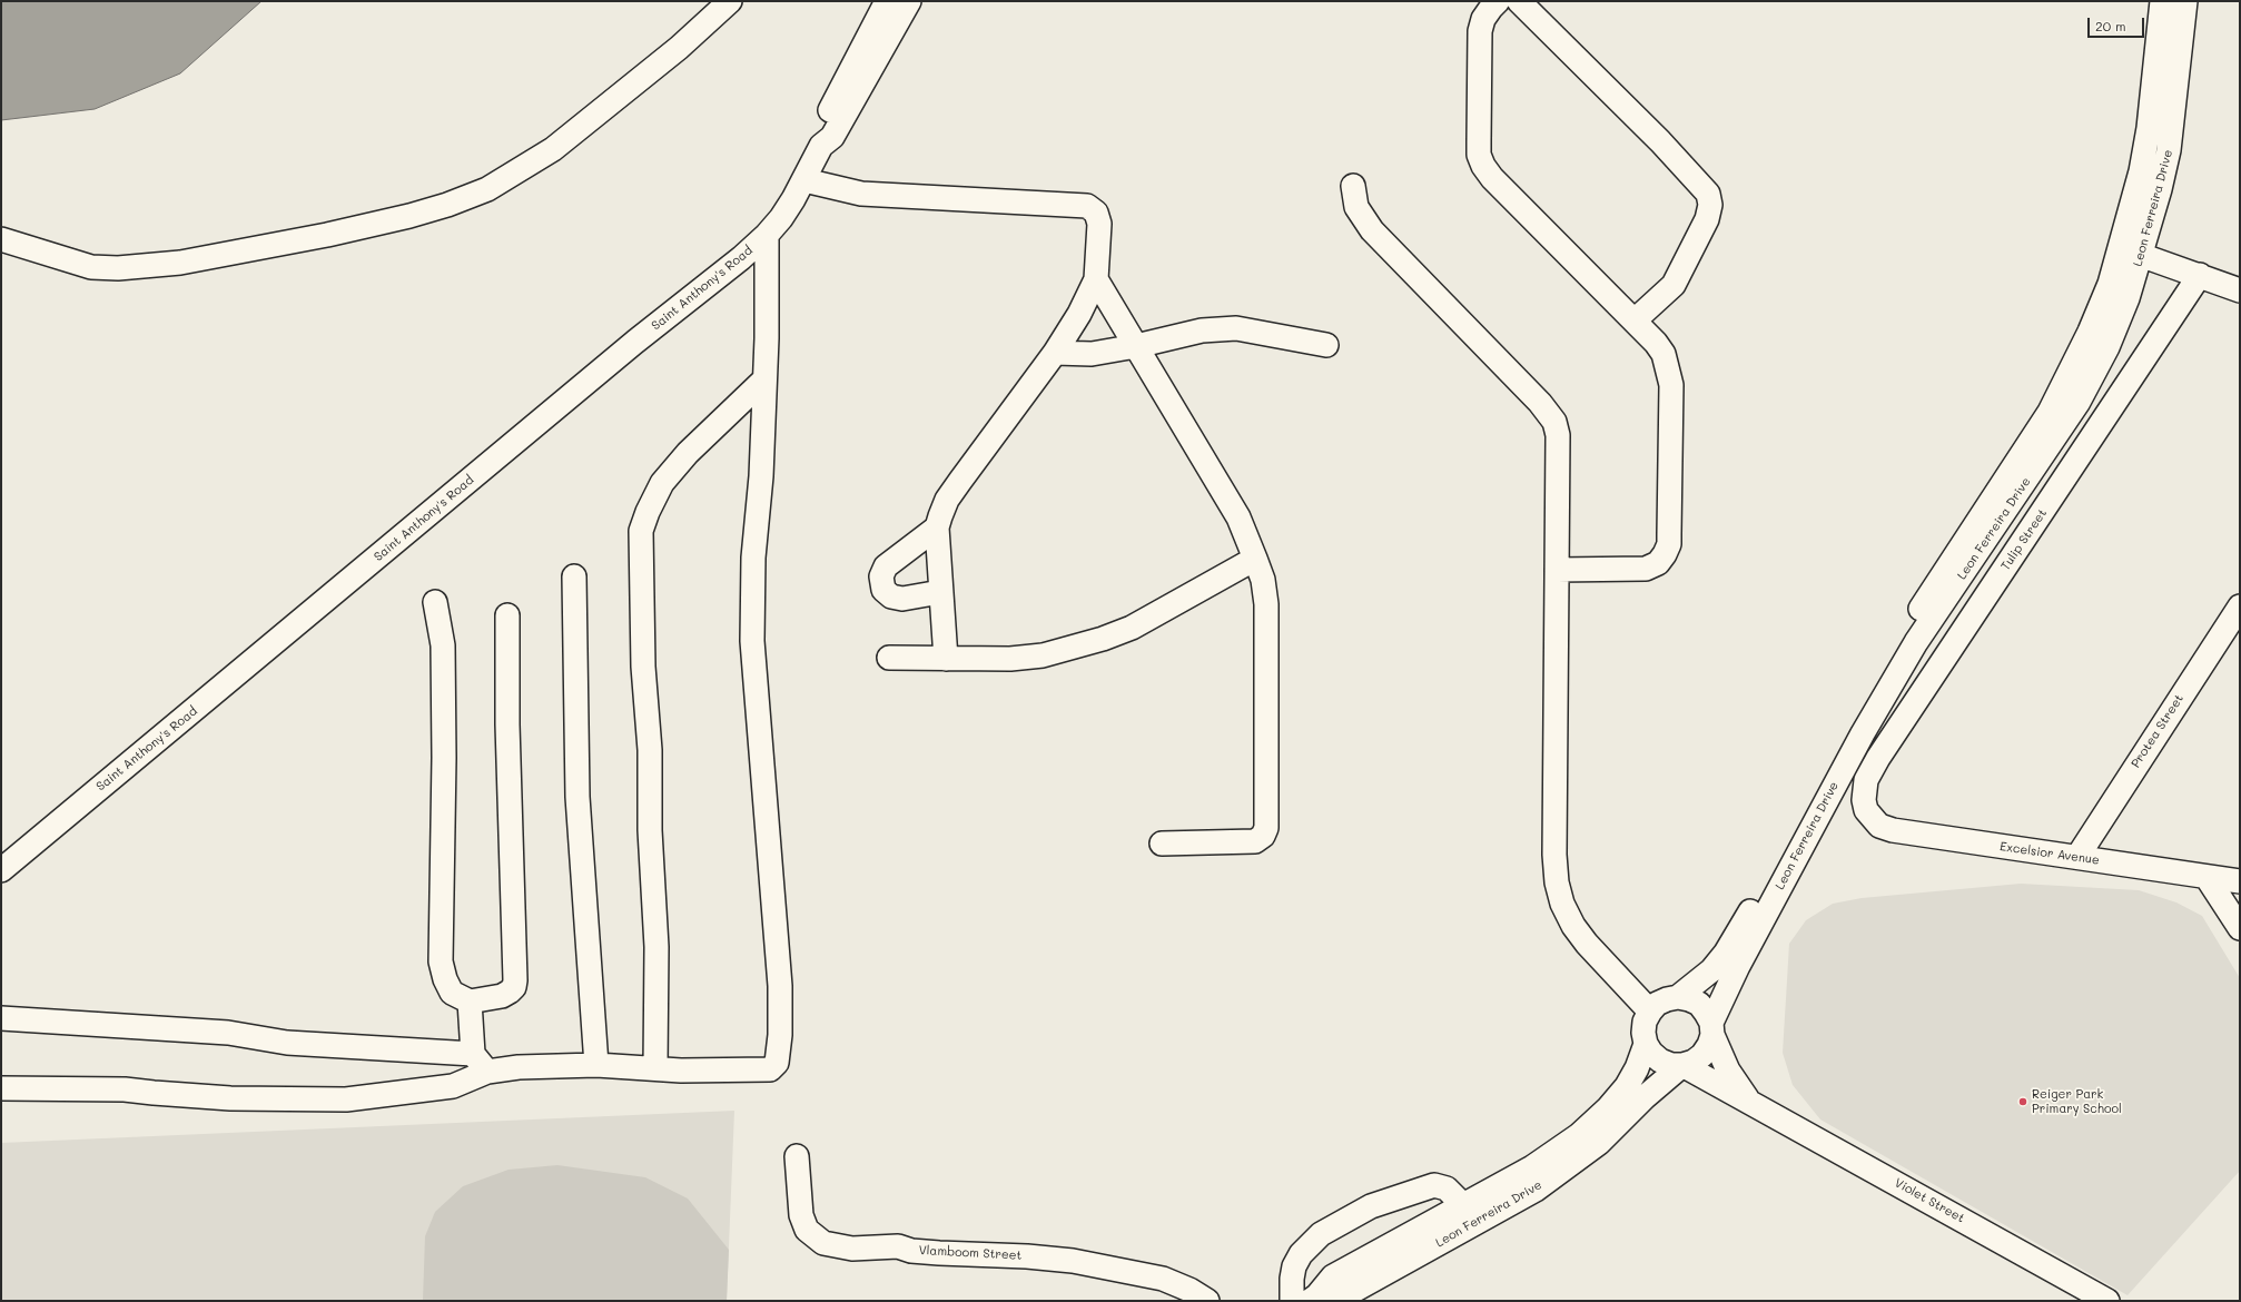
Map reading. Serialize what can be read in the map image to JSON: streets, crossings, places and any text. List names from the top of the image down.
{
  "streets": {
    "street": [
      "Leon Ferreira Drive",
      "Saint Anthony's Road",
      "Tulip Street",
      "Protea Street",
      "Excelsior Avenue",
      "Violet Street",
      "Vlamboom Street"
    ]
  },
  "crossings": [
    ["Leon Ferreira Drive", "Violet Street"],
    ["Tulip Street", "Excelsior Avenue"],
    ["Protea Street", "Excelsior Avenue"]
  ],
  "places": ["Reiger Park Primary School"],
  "scale_bar": "20 m"
}
